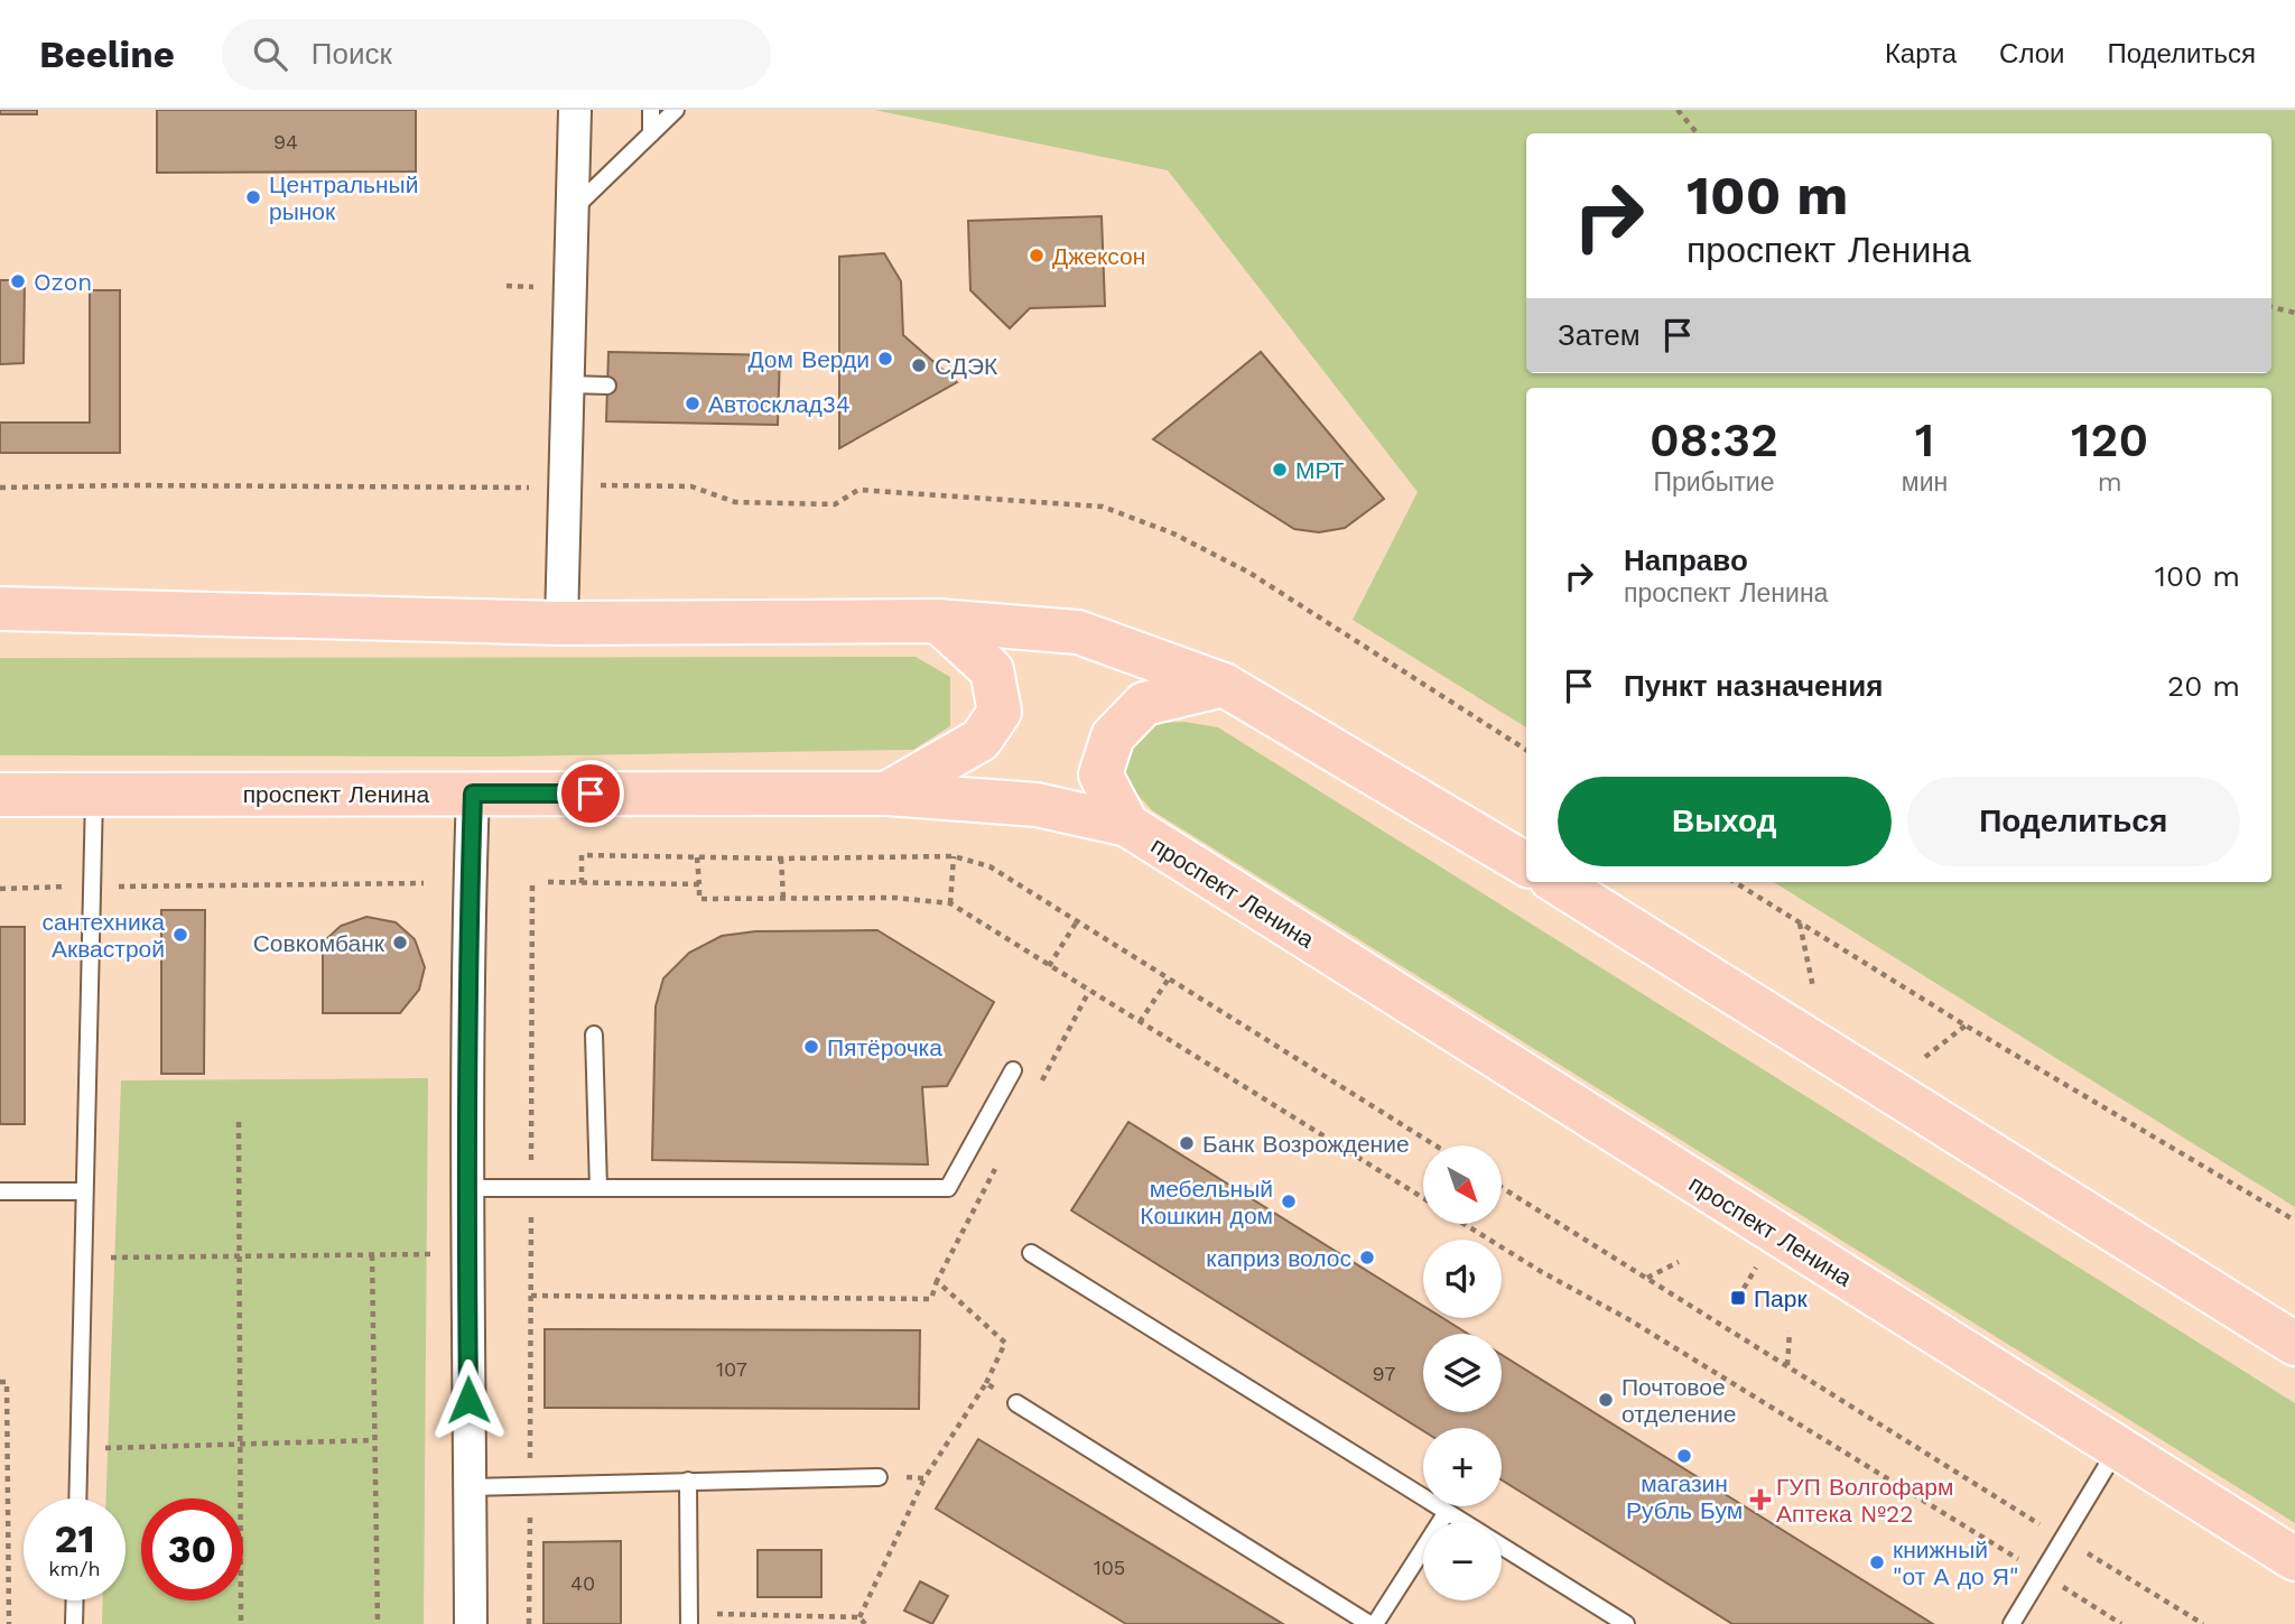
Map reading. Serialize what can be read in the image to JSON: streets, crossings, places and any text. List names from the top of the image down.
{
  "streets": {
    "main road": ["проспект Ленина"]
  },
  "places": {
    "other": [
      "Центральный рынок",
      "Джексон",
      "Ozon",
      "Дом Верди",
      "СДЭК",
      "Автосклад34",
      "МРТ",
      "сантехника Аквастрой",
      "Совкомбанк",
      "Пятёрочка",
      "Банк Возрождение",
      "мебельный Кошкин дом",
      "каприз волос",
      "Почтовое отделение",
      "магазин Рубль Бум",
      "книжный \"от А до Я\""
    ],
    "transit": ["Парк"],
    "health": ["ГУП Волгофарм Аптека №22"]
  },
  "house_numbers": [
    "94",
    "107",
    "97",
    "105",
    "40"
  ],
  "north": "bottom right",
  "page": {
    "header": "Beeline",
    "search": "Поиск",
    "nav": ["Карта", "Слои", "Поделиться"],
    "turn": ["100 m", "проспект Ленина"],
    "then": "Затем",
    "eta": [
      "08:32",
      "Прибытие",
      "1",
      "мин",
      "120",
      "m"
    ],
    "list": [
      {
        "name": "Направо",
        "note": "проспект Ленина",
        "value": "100 m"
      },
      {
        "name": "Пункт назначения",
        "value": "20 m"
      }
    ],
    "buttons": ["Выход", "Поделиться"],
    "map_buttons": ["+", "−"],
    "speed": "21 km/h",
    "limit": "30"
  }
}
